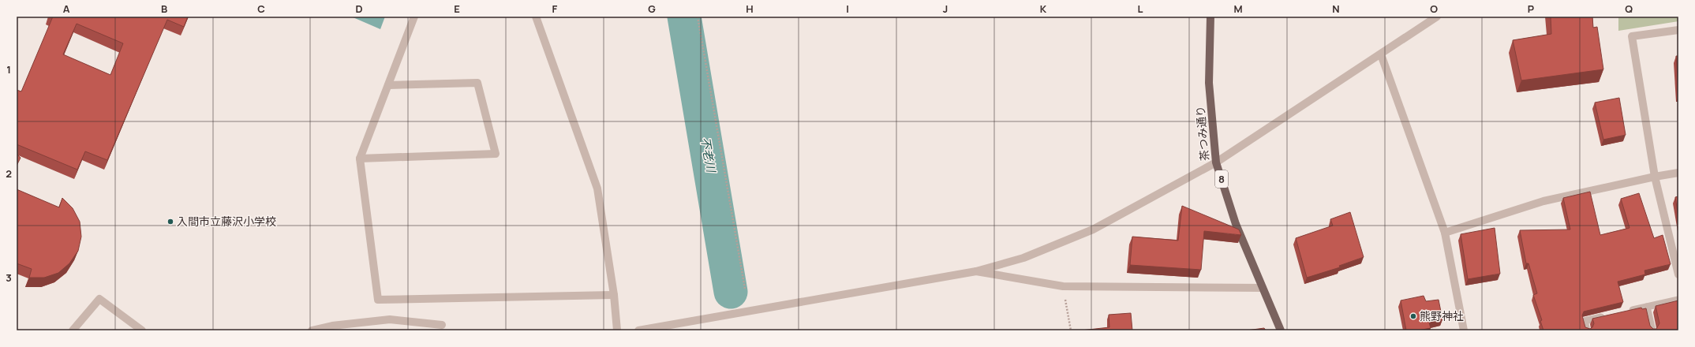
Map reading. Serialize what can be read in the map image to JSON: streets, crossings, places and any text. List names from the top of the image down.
{
  "streets": {
    "main road": ["茶つみ通り", "8"]
  },
  "water": ["不老川"],
  "places": ["入間市立藤沢小学校", "熊野神社"],
  "grid": {
    "columns": [
      "A",
      "B",
      "C",
      "D",
      "E",
      "F",
      "G",
      "H",
      "I",
      "J",
      "K",
      "L",
      "M",
      "N",
      "O",
      "P",
      "Q"
    ],
    "rows": ["1", "2", "3"]
  }
}
